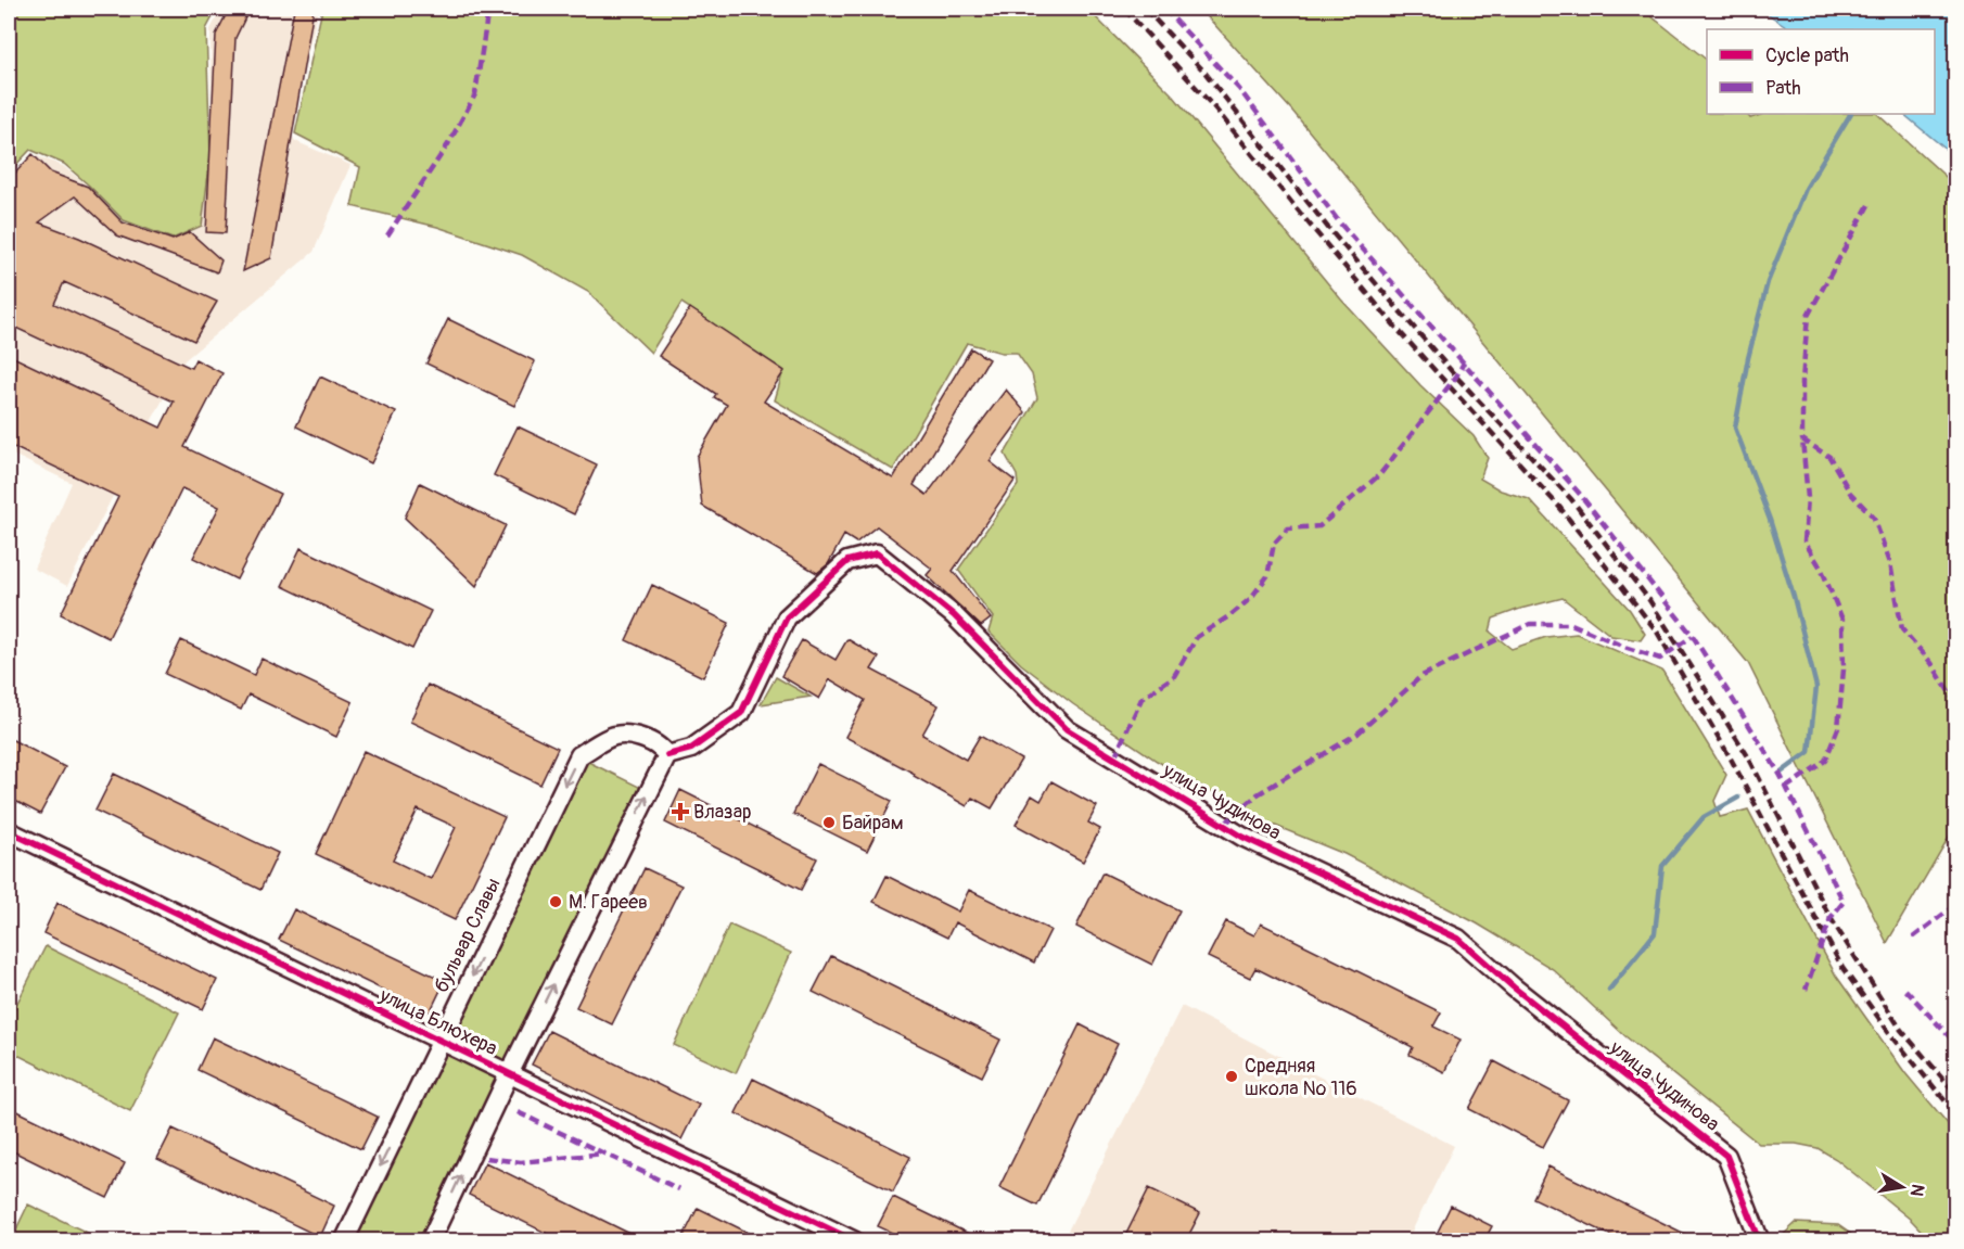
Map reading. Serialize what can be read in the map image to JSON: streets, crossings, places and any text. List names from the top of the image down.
{
  "streets": {
    "street": ["улица Чудинова", "бульвар Славы", "улица Блюхера"]
  },
  "crossings": [
    ["улица Чудинова", "бульвар Славы"],
    ["бульвар Славы", "улица Блюхера"]
  ],
  "places": {
    "health": ["Влазар"],
    "other": ["Байрам", "М. Гареев", "Средняя школа № 116"]
  },
  "legend": ["Cycle path", "Path"],
  "north": "right"
}
